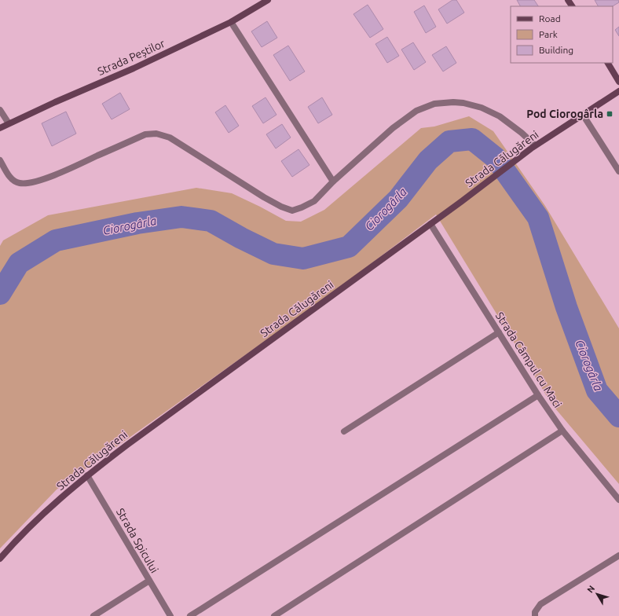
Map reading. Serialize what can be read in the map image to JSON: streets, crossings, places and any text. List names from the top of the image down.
{
  "streets": {
    "street": [
      "Strada Peștilor",
      "Strada Călugăreni",
      "Strada Câmpul cu Maci",
      "Strada Spicului"
    ]
  },
  "crossings": [
    ["Strada Călugăreni", "Strada Câmpul cu Maci"],
    ["Strada Călugăreni", "Strada Spicului"]
  ],
  "water": ["Ciorogârla"],
  "places": {
    "transit": ["Pod Ciorogârla"]
  },
  "legend": ["Road", "Park", "Building"],
  "north": "top left"
}
